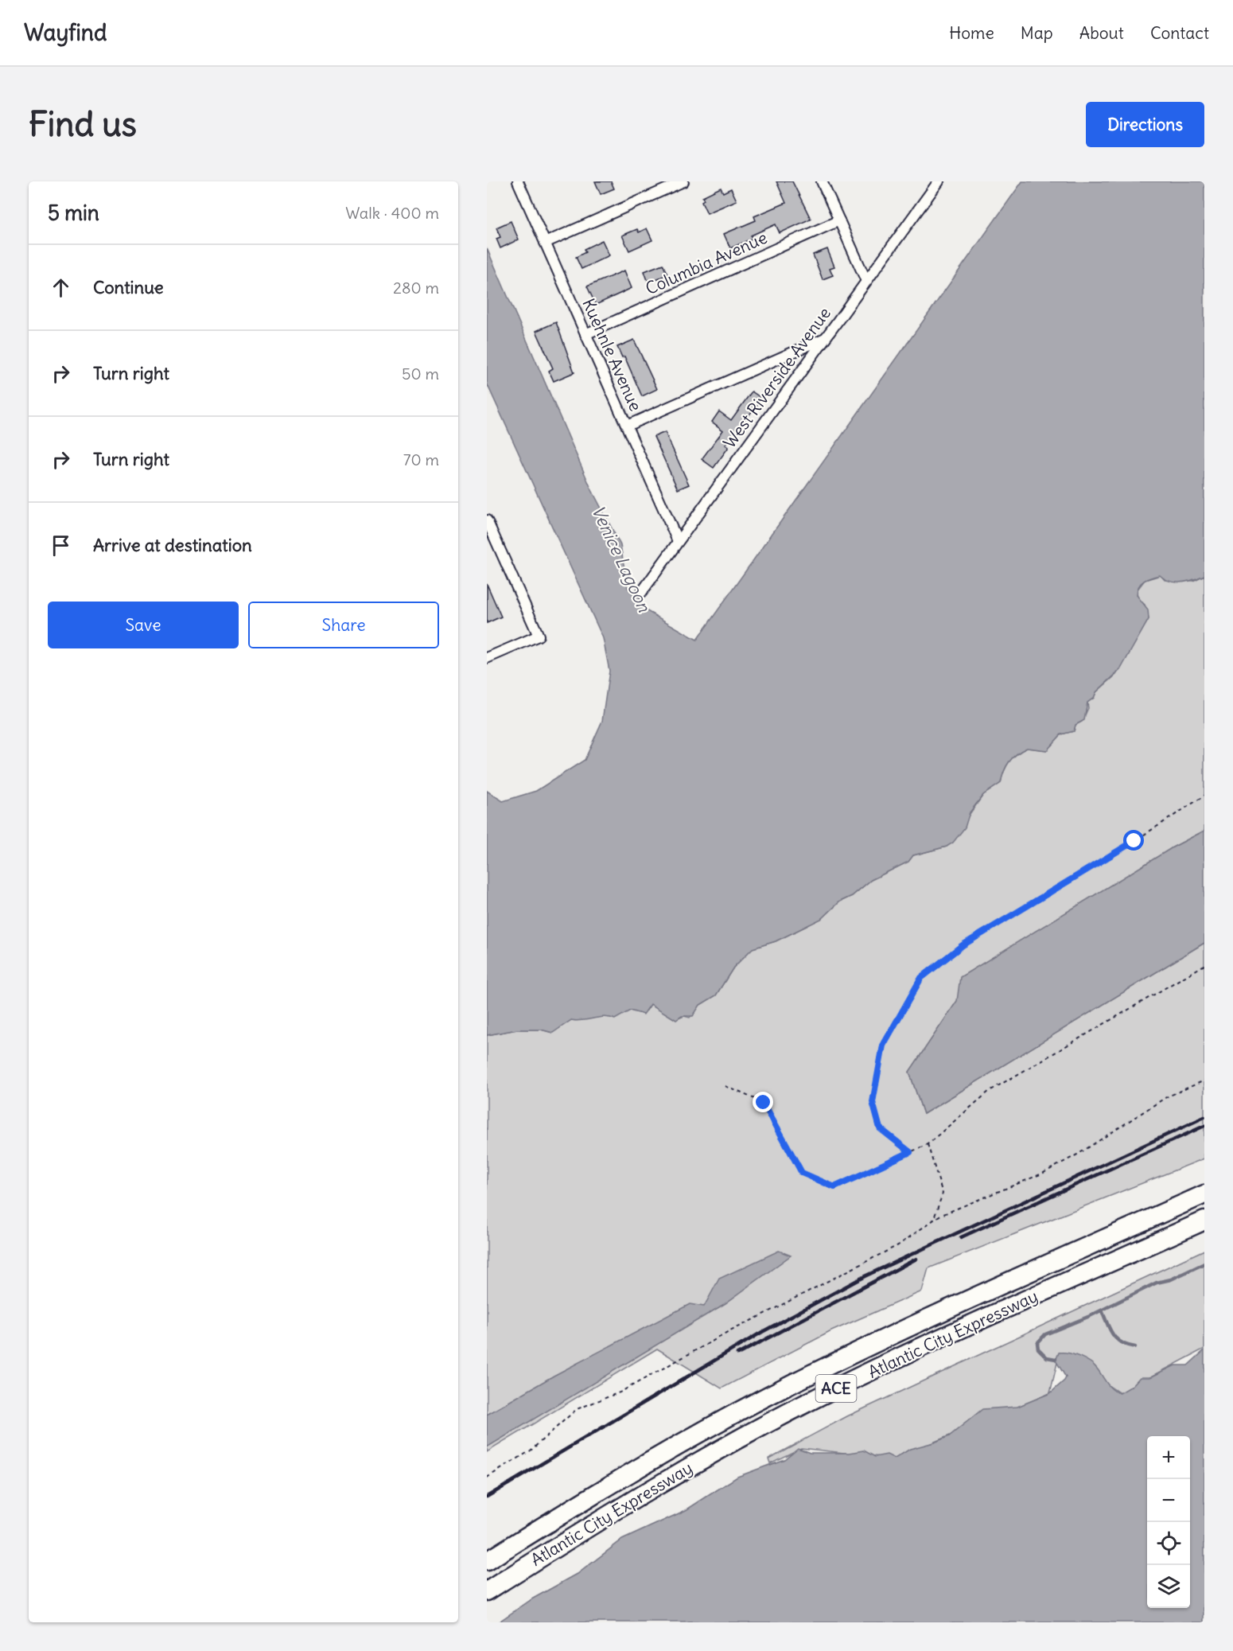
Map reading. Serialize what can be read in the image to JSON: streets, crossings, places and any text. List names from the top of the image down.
{
  "streets": {
    "highway": ["Atlantic City Expressway", "ACE"],
    "street": ["Columbia Avenue", "Kuehnle Avenue", "West Riverside Avenue"]
  },
  "crossings": [
    ["Columbia Avenue", "Kuehnle Avenue"],
    ["Kuehnle Avenue", "West Riverside Avenue"]
  ],
  "water": ["Venice Lagoon"],
  "page": {
    "header": "Wayfind",
    "nav": [
      "Home",
      "Map",
      "About",
      "Contact"
    ],
    "buttons": [
      "Directions",
      ["Save", "Share"]
    ],
    "title": "Find us",
    "heading": ["5 min", "Walk · 400 m"],
    "list": [
      ["Continue", "280 m"],
      ["Turn right", "50 m"],
      ["Turn right", "70 m"],
      "Arrive at destination"
    ],
    "map_buttons": ["+", "−"]
  }
}
